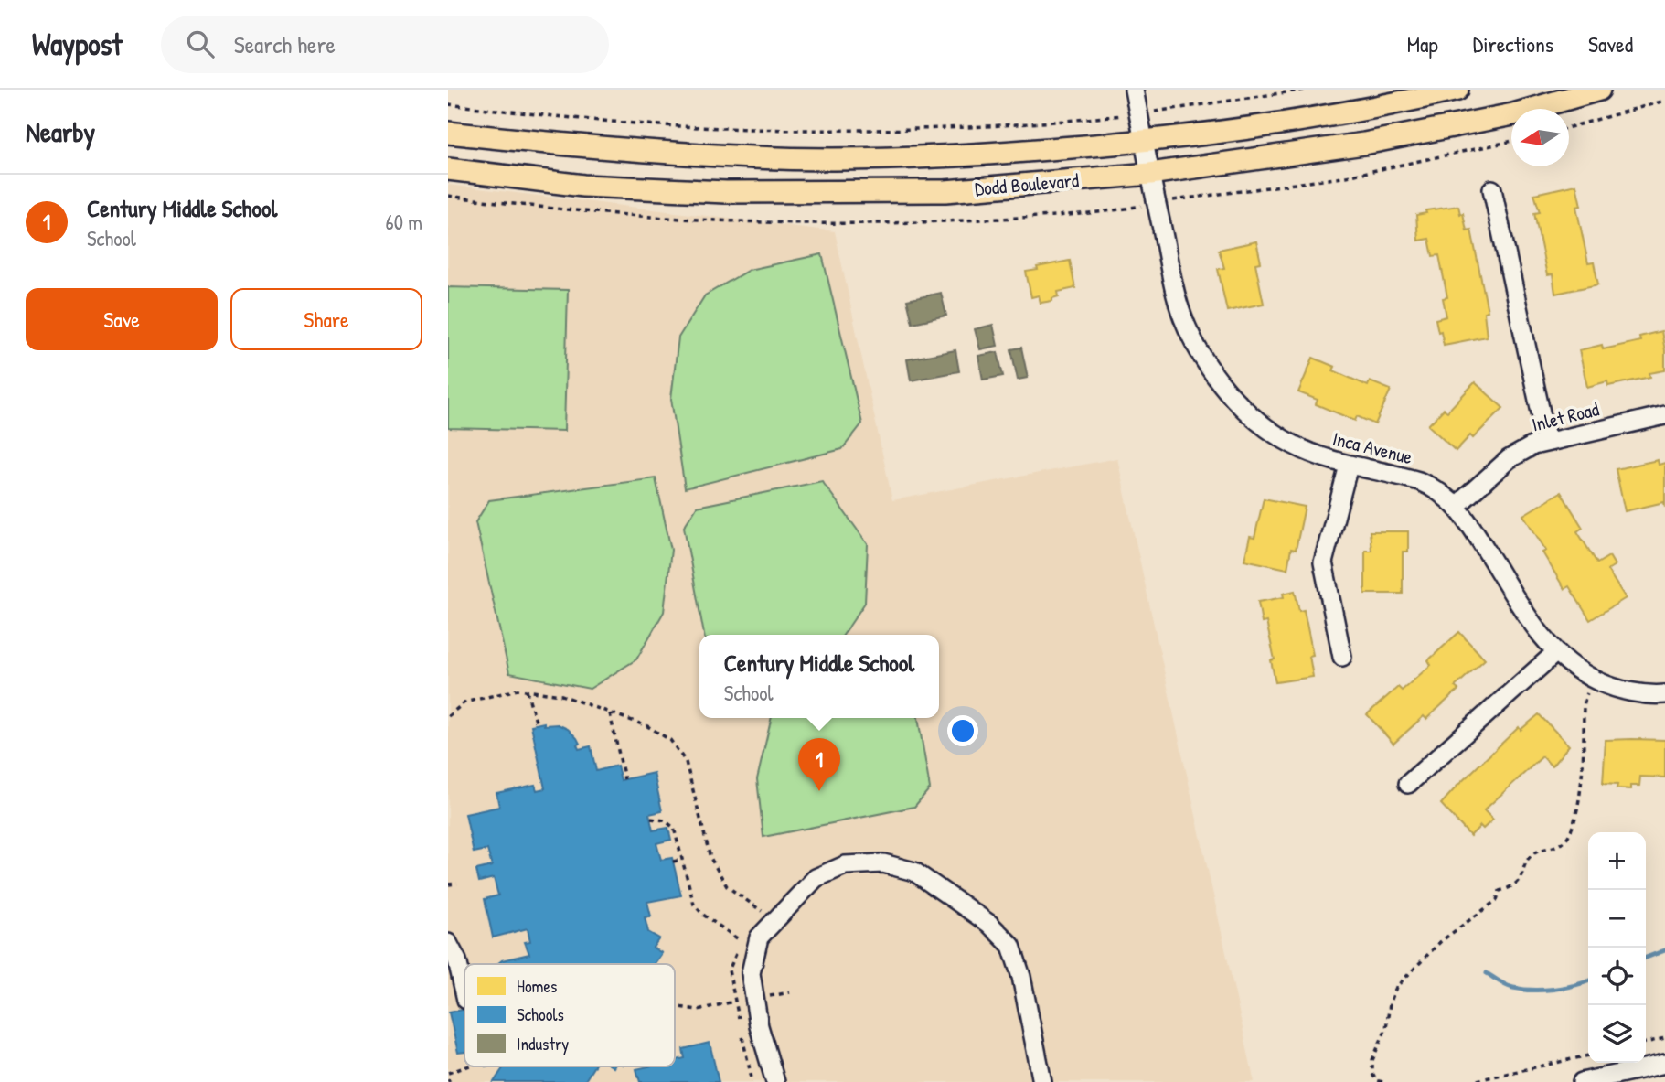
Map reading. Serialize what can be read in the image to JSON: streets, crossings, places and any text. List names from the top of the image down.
{
  "streets": {
    "main road": ["Dodd Boulevard"],
    "street": ["Inlet Road", "Inca Avenue"]
  },
  "crossings": [
    ["Dodd Boulevard", "Inca Avenue"],
    ["Inlet Road", "Inca Avenue"]
  ],
  "legend": ["Homes", "Schools", "Industry"],
  "north": "left",
  "page": {
    "header": "Waypost",
    "search": "Search here",
    "nav": ["Map", "Directions", "Saved"],
    "heading": "Nearby",
    "list": [
      {
        "mark": "1",
        "name": "Century Middle School",
        "note": "School",
        "value": "60 m"
      }
    ],
    "buttons": ["Save", "Share"],
    "popup": ["Century Middle School", "School"],
    "pins": "1",
    "map_buttons": ["+", "−"]
  }
}
